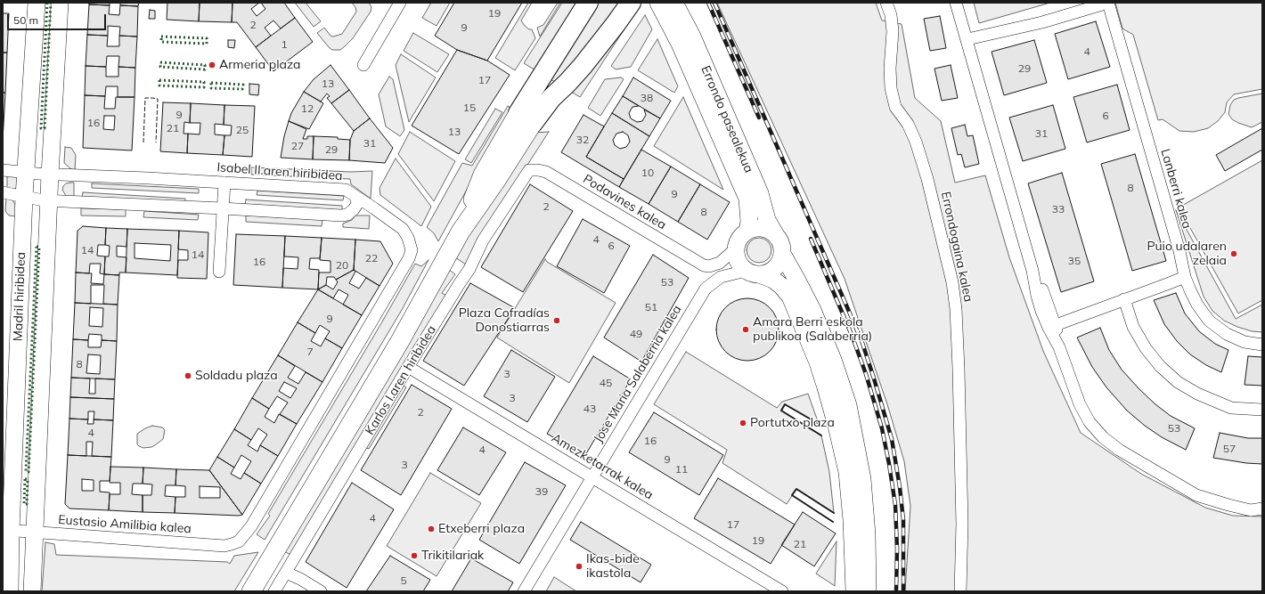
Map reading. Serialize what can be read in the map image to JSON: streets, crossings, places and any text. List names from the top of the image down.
{
  "streets": {
    "main road": ["Errondo pasealekua", "Madril hiribidea", "Karlos I.aren hiribidea"],
    "street": [
      "Isabel II.aren hiribidea",
      "Lanberri kalea",
      "Podavines kalea",
      "Errondogaina kalea",
      "Jose Maria Salaberria kalea",
      "Amezketarrak kalea",
      "Eustasio Amilibia kalea"
    ]
  },
  "crossings": [
    ["Errondo pasealekua", "Jose Maria Salaberria kalea"],
    ["Isabel II.aren hiribidea", "Madril hiribidea"],
    ["Isabel II.aren hiribidea", "Eustasio Amilibia kalea"],
    ["Podavines kalea", "Karlos I.aren hiribidea"],
    ["Madril hiribidea", "Eustasio Amilibia kalea"],
    ["Jose Maria Salaberria kalea", "Amezketarrak kalea"],
    ["Karlos I.aren hiribidea", "Amezketarrak kalea"]
  ],
  "places": [
    "Armeria plaza",
    "Puio udalaren zelaia",
    "Plaza Cofradías Donostiarras",
    "Amara Berri eskola publikoa (Salaberria)",
    "Soldadu plaza",
    "Portutxo plaza",
    "Etxeberri plaza",
    "Trikitilariak",
    "Ikas-bide ikastola"
  ],
  "house_numbers": [
    "19",
    "2",
    "9",
    "1",
    "4",
    "29",
    "17",
    "13",
    "38",
    "15",
    "12",
    "9",
    "6",
    "16",
    "21",
    "25",
    "13",
    "31",
    "32",
    "31",
    "27",
    "29",
    "10",
    "8",
    "9",
    "2",
    "33",
    "8",
    "4",
    "6",
    "14",
    "14",
    "22",
    "35",
    "16",
    "20",
    "53",
    "51",
    "9",
    "49",
    "7",
    "8",
    "3",
    "45",
    "3",
    "43",
    "2",
    "53",
    "4",
    "16",
    "57",
    "4",
    "9",
    "3",
    "11",
    "39",
    "4",
    "17",
    "19",
    "21",
    "5"
  ],
  "scale_bar": "50 m"
}
